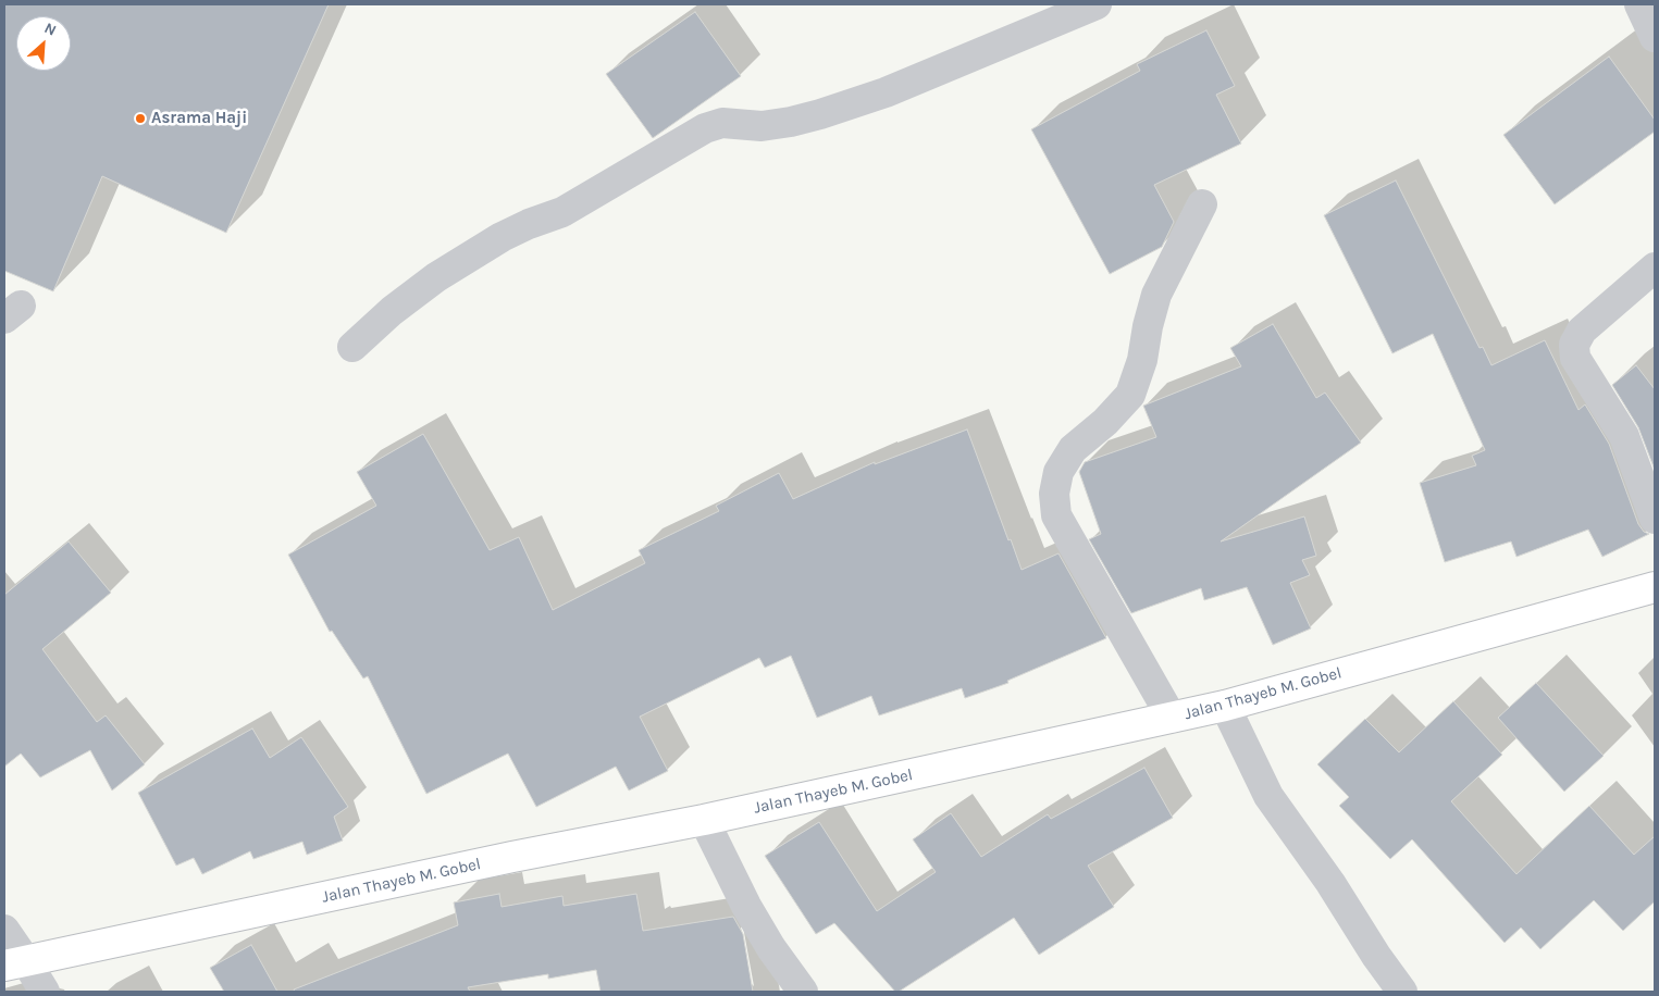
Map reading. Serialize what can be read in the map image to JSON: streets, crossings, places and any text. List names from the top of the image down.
{
  "streets": {
    "main road": ["Jalan Thayeb M. Gobel"]
  },
  "places": ["Asrama Haji"],
  "north": "top right"
}
